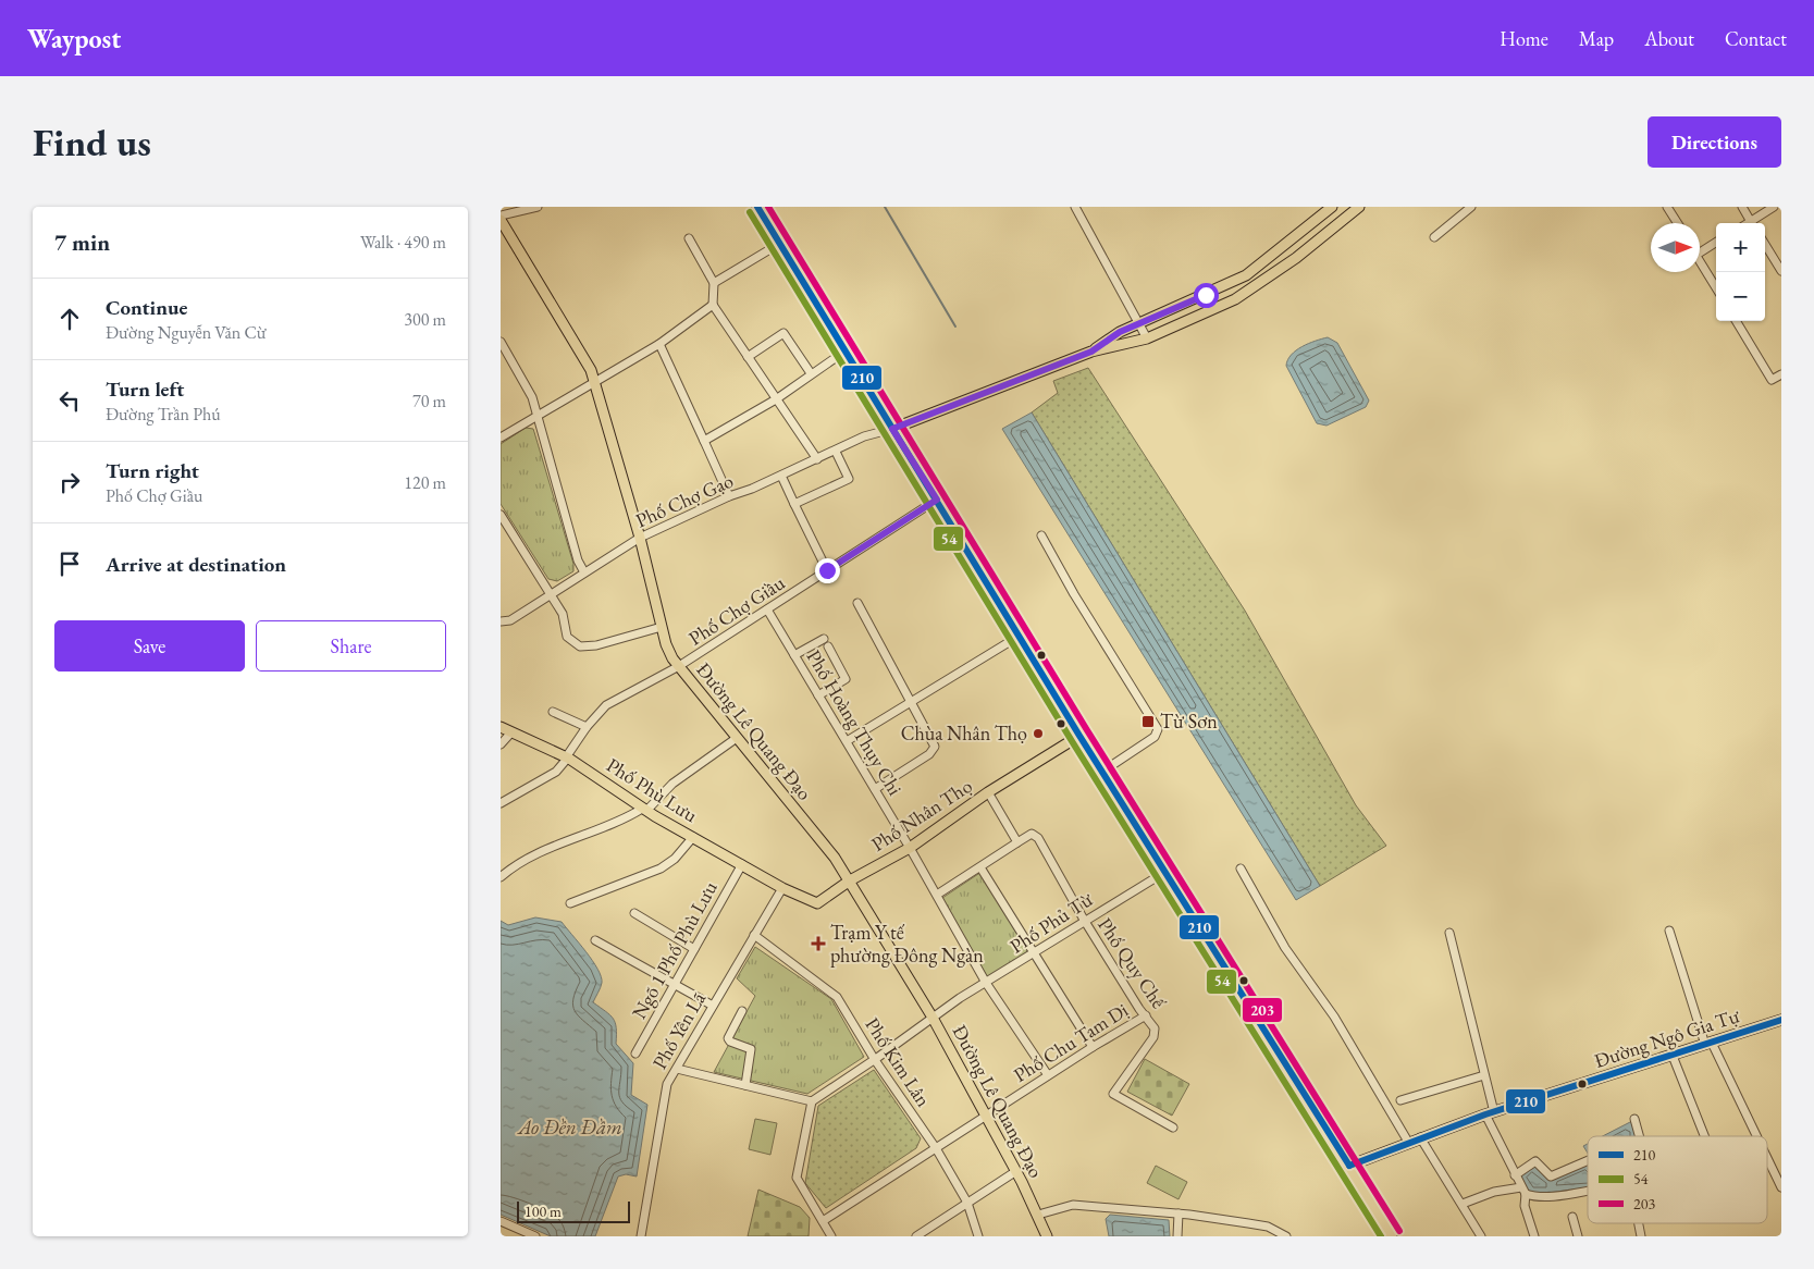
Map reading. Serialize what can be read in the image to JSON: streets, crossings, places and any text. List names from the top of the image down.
{
  "streets": {
    "main road": [
      "Đường Lê Quang Đạo",
      "Phố Phù Lưu",
      "Phố Nhân Thọ",
      "Đường Ngô Gia Tự"
    ],
    "street": [
      "Phố Chợ Gạo",
      "Phố Chợ Giầu",
      "Phố Hoàng Thụy Chi",
      "Phố Phủ Từ",
      "Ngõ 1 Phố Phù Lưu",
      "Phố Quy Chế",
      "Phố Yên Lã",
      "Phố Chu Tam Dị",
      "Phố Kim Lân"
    ]
  },
  "crossings": [
    ["Phố Chợ Gạo", "Đường Lê Quang Đạo"],
    ["Phố Chợ Giầu", "Phố Hoàng Thụy Chi"],
    ["Phố Chợ Giầu", "Đường Lê Quang Đạo"],
    ["Phố Chợ Giầu", "Phố Phù Lưu"],
    ["Phố Hoàng Thụy Chi", "Phố Nhân Thọ"],
    ["Phố Hoàng Thụy Chi", "Phố Phủ Từ"],
    ["Phố Hoàng Thụy Chi", "Phố Quy Chế"],
    ["Phố Hoàng Thụy Chi", "Phố Chu Tam Dị"],
    ["Đường Lê Quang Đạo", "Phố Nhân Thọ"],
    ["Đường Lê Quang Đạo", "Phố Phủ Từ"],
    ["Đường Lê Quang Đạo", "Phố Chu Tam Dị"],
    ["Phố Phù Lưu", "Phố Nhân Thọ"],
    ["Phố Phù Lưu", "Ngõ 1 Phố Phù Lưu"],
    ["Phố Phù Lưu", "Phố Yên Lã"],
    ["Phố Nhân Thọ", "Phố Yên Lã"],
    ["Phố Phủ Từ", "Phố Quy Chế"],
    ["Phố Phủ Từ", "Phố Kim Lân"],
    ["Phố Quy Chế", "Phố Chu Tam Dị"],
    ["Phố Yên Lã", "Phố Kim Lân"],
    ["Phố Chu Tam Dị", "Phố Kim Lân"]
  ],
  "water": ["Ao Đền Đầm"],
  "places": {
    "transit": ["Từ Sơn"],
    "other": ["Chùa Nhân Thọ"],
    "health": ["Trạm Y tế phường Đông Ngàn"]
  },
  "lines": ["transit line 210", "transit line 203", "transit line 54"],
  "legend": ["210", "54", "203"],
  "scale_bar": "100 m",
  "north": "right",
  "page": {
    "header": "Waypost",
    "nav": [
      "Home",
      "Map",
      "About",
      "Contact"
    ],
    "buttons": [
      "Directions",
      ["Save", "Share"]
    ],
    "title": "Find us",
    "heading": ["7 min", "Walk · 490 m"],
    "map_buttons": ["+", "−"],
    "list": [
      ["Continue", "Đường Nguyễn Văn Cừ", "300 m"],
      ["Turn left", "Đường Trần Phú", "70 m"],
      ["Turn right", "Phố Chợ Giầu", "120 m"],
      "Arrive at destination"
    ],
    "scale": "100 m"
  }
}
